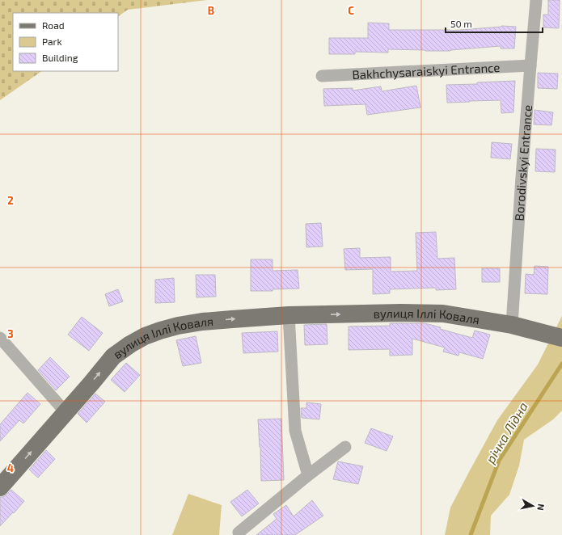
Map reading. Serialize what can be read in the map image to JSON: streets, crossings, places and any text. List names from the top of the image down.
{
  "streets": {
    "main road": ["вулиця Іллі Коваля"],
    "street": ["Bakhchysaraiskyi Entrance", "Borodivskyi Entrance"]
  },
  "crossings": [
    ["Bakhchysaraiskyi Entrance", "Borodivskyi Entrance"],
    ["Borodivskyi Entrance", "вулиця Іллі Коваля"]
  ],
  "one_way": ["вулиця Іллі Коваля"],
  "water": ["річка Лідна"],
  "legend": ["Road", "Park", "Building"],
  "scale_bar": "50 m",
  "north": "right",
  "grid": {
    "columns": ["B", "C"],
    "rows": ["2", "3", "4"]
  }
}
